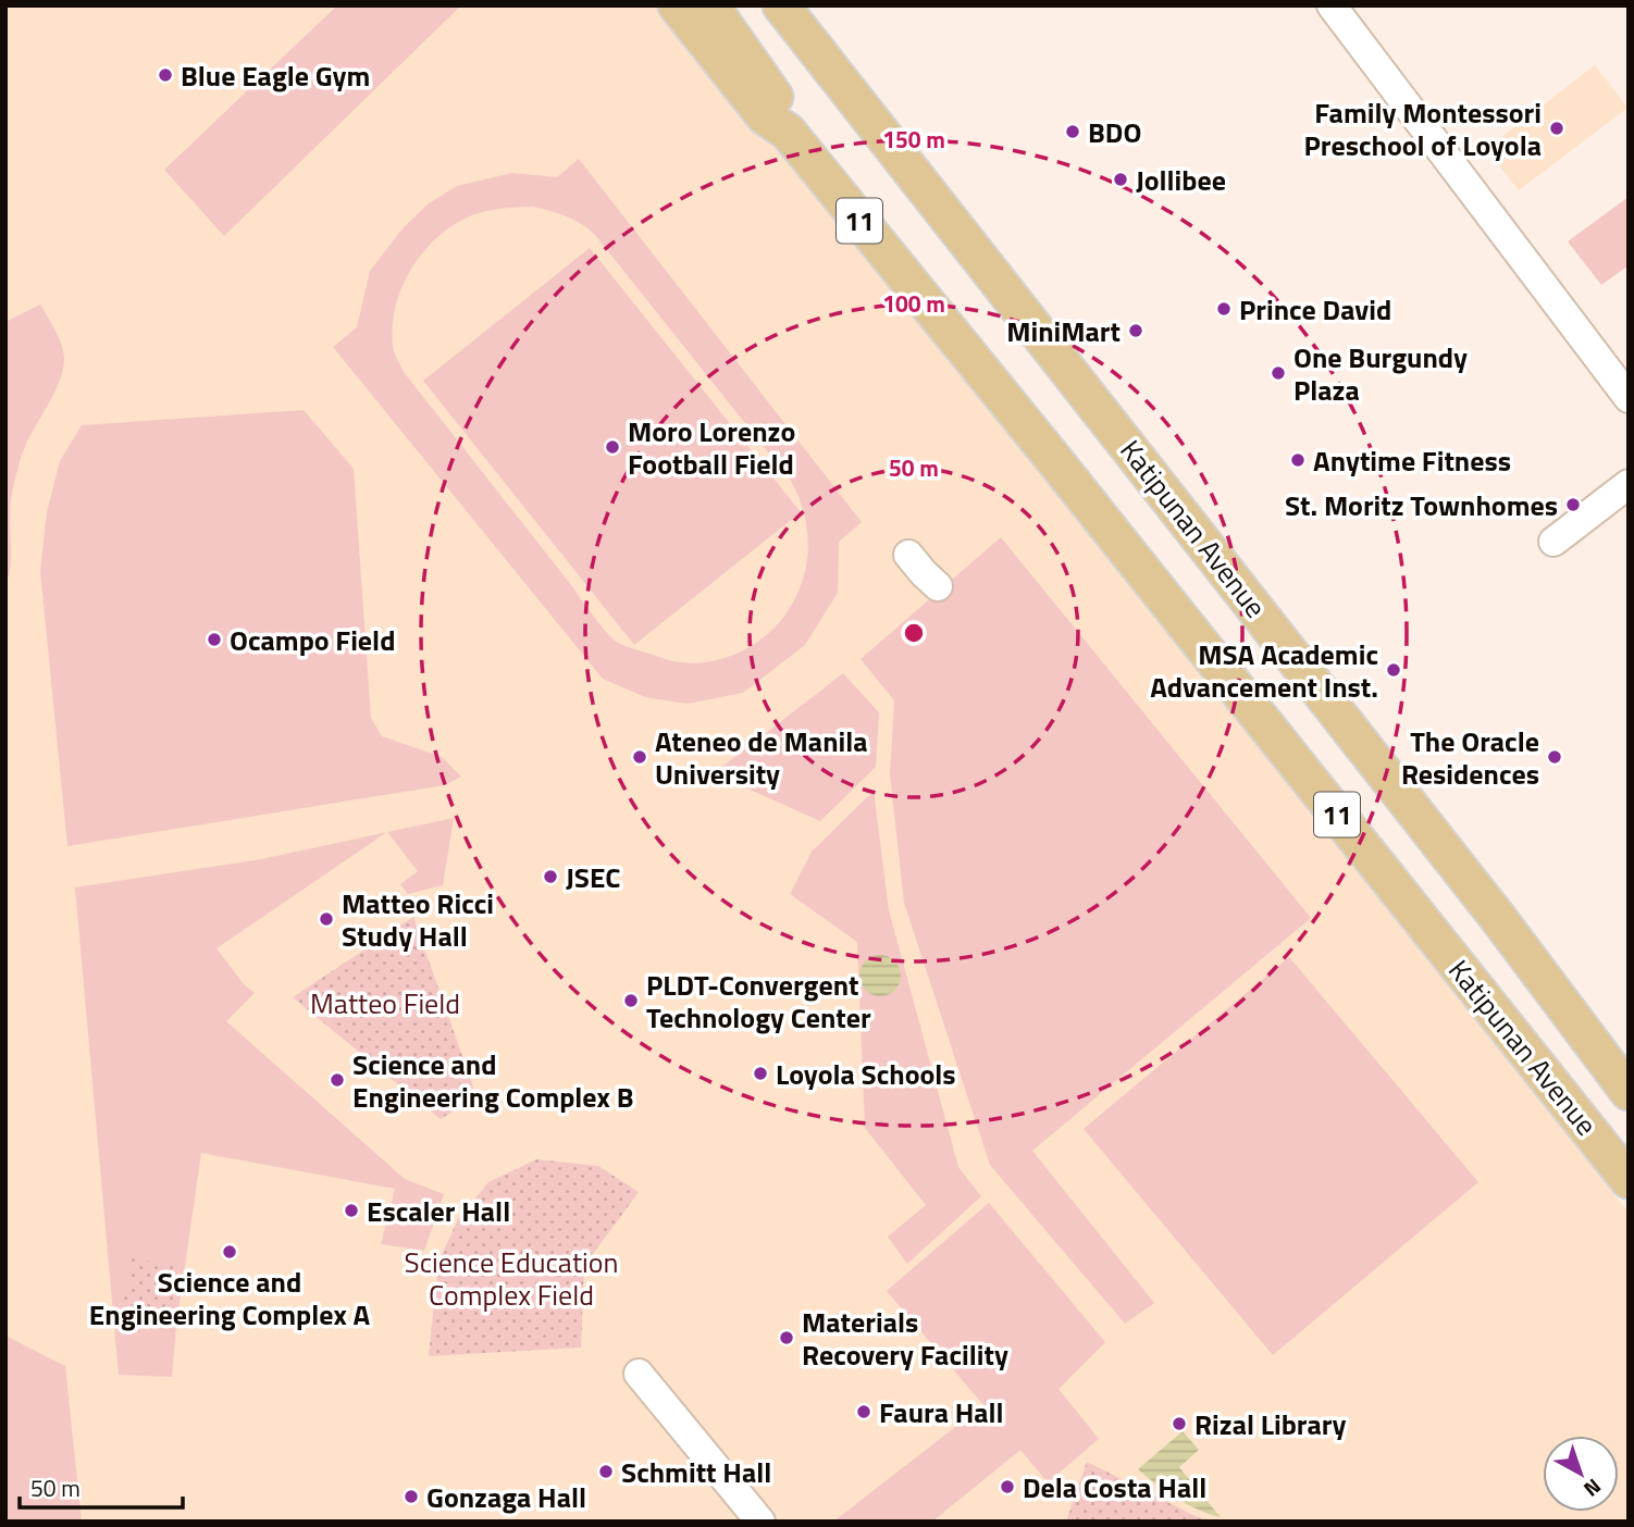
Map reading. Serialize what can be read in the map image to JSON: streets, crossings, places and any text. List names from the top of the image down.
{
  "streets": {
    "main road": ["11", "Katipunan Avenue"]
  },
  "parks": ["Matteo Field", "Science Education Complex Field"],
  "places": [
    "Blue Eagle Gym",
    "Family Montessori Preschool of Loyola",
    "BDO",
    "Jollibee",
    "Prince David",
    "MiniMart",
    "One Burgundy Plaza",
    "Moro Lorenzo Football Field",
    "Anytime Fitness",
    "St. Moritz Townhomes",
    "Ocampo Field",
    "MSA Academic Advancement Inst.",
    "Ateneo de Manila University",
    "The Oracle Residences",
    "JSEC",
    "Matteo Ricci Study Hall",
    "PLDT-Convergent Technology Center",
    "Loyola Schools",
    "Science and Engineering Complex B",
    "Escaler Hall",
    "Science and Engineering Complex A",
    "Materials Recovery Facility",
    "Faura Hall",
    "Rizal Library",
    "Schmitt Hall",
    "Dela Costa Hall",
    "Gonzaga Hall"
  ],
  "scale_bar": "50 m",
  "north": "bottom right",
  "rings": ["150 m", "100 m", "50 m"]
}
